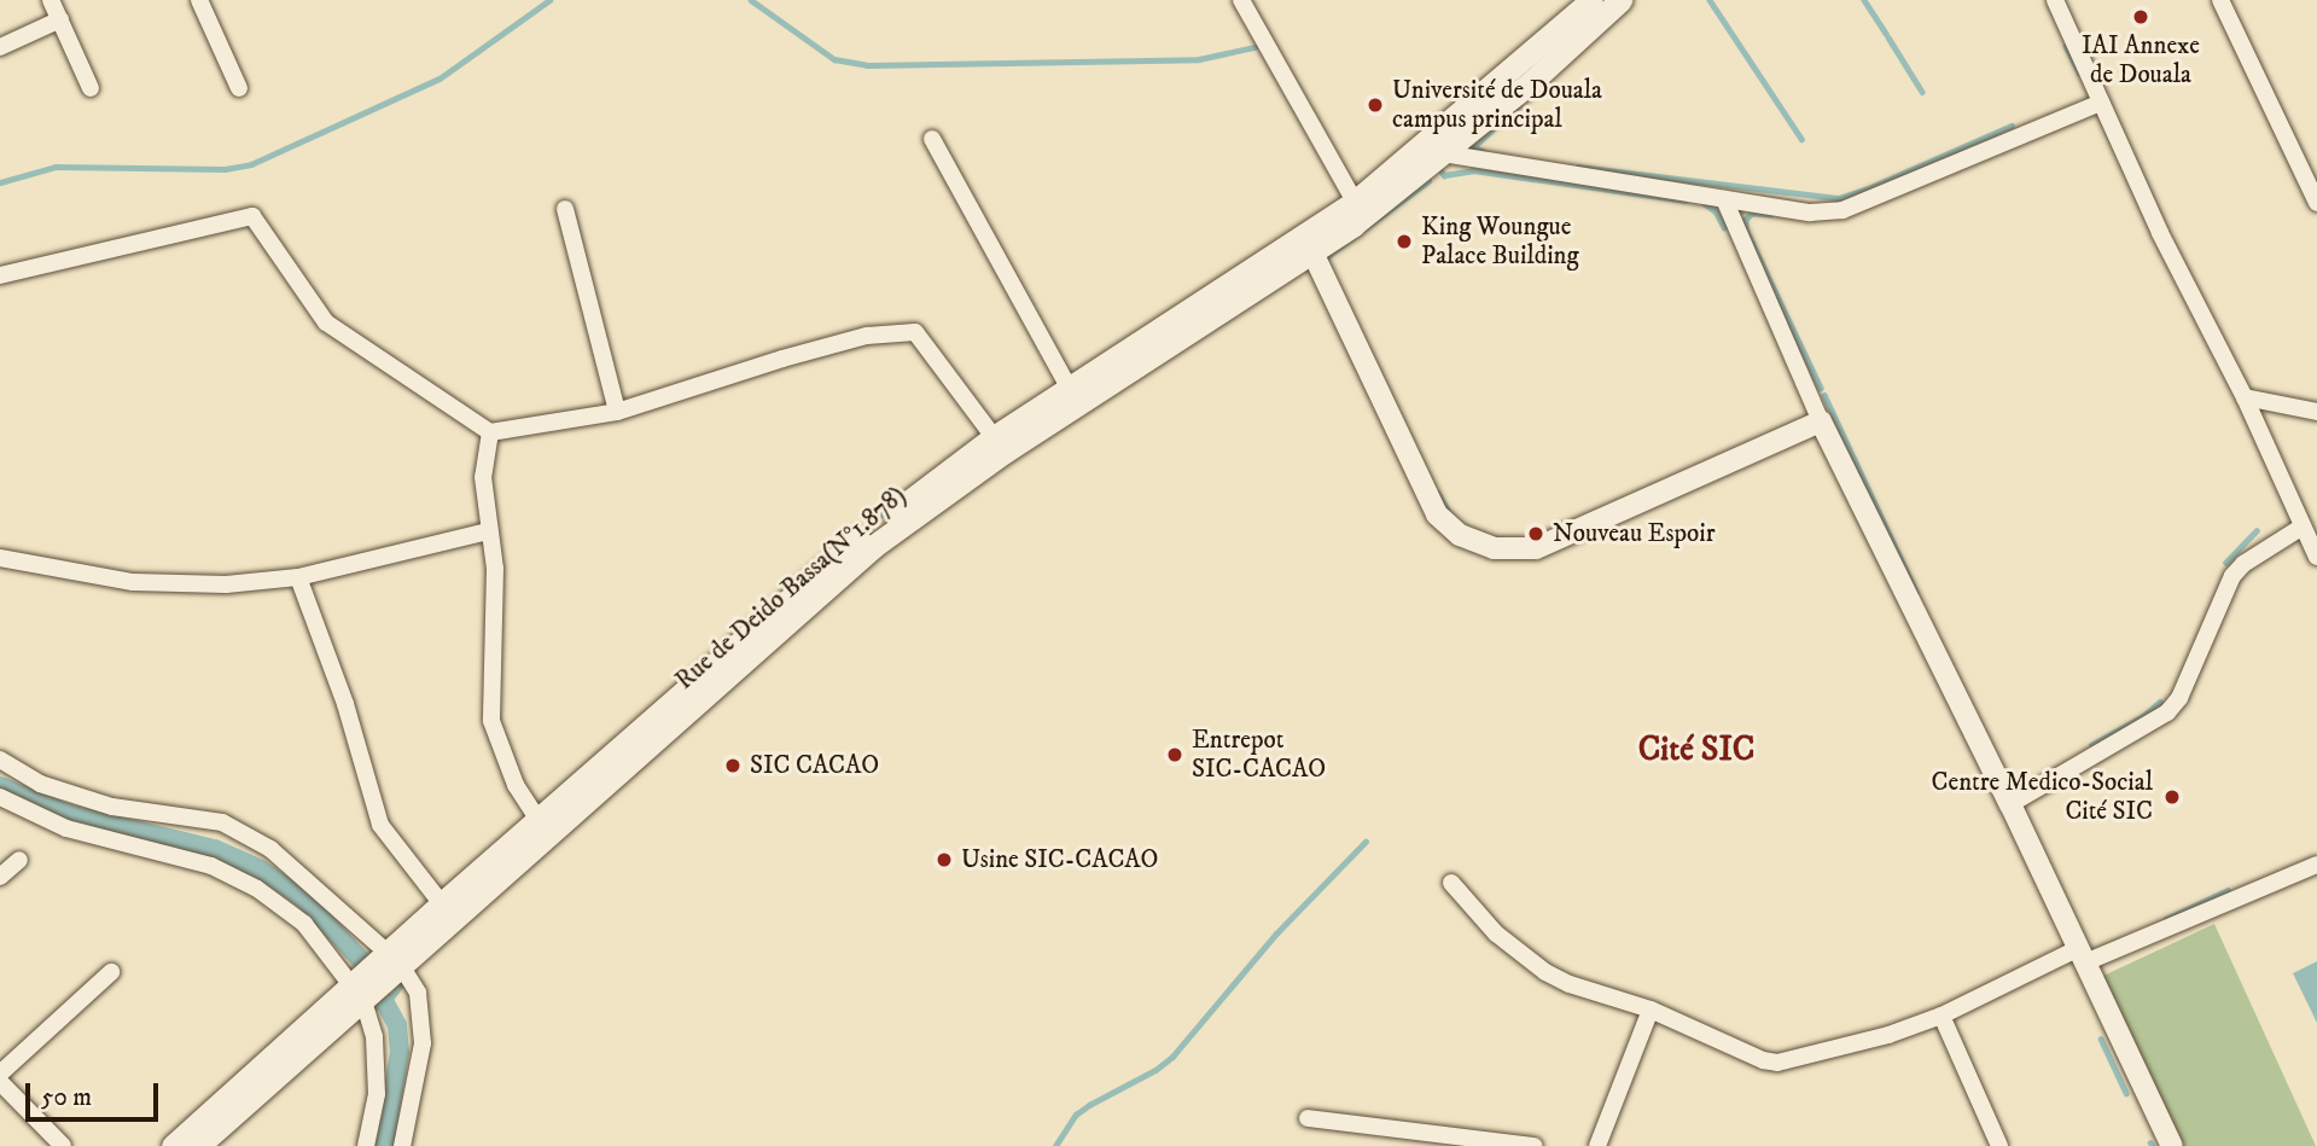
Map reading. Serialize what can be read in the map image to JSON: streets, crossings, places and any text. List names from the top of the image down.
{
  "streets": {
    "main road": ["Rue de Deido Bassa(N°1.878)"]
  },
  "districts": ["Cité SIC"],
  "places": [
    "IAI Annexe de Douala",
    "Université de Douala campus principal",
    "King Woungue Palace Building",
    "Nouveau Espoir",
    "Entrepot SIC-CACAO",
    "SIC CACAO",
    "Centre Medico-Social Cité SIC",
    "Usine SIC-CACAO"
  ],
  "scale_bar": "50 m"
}
